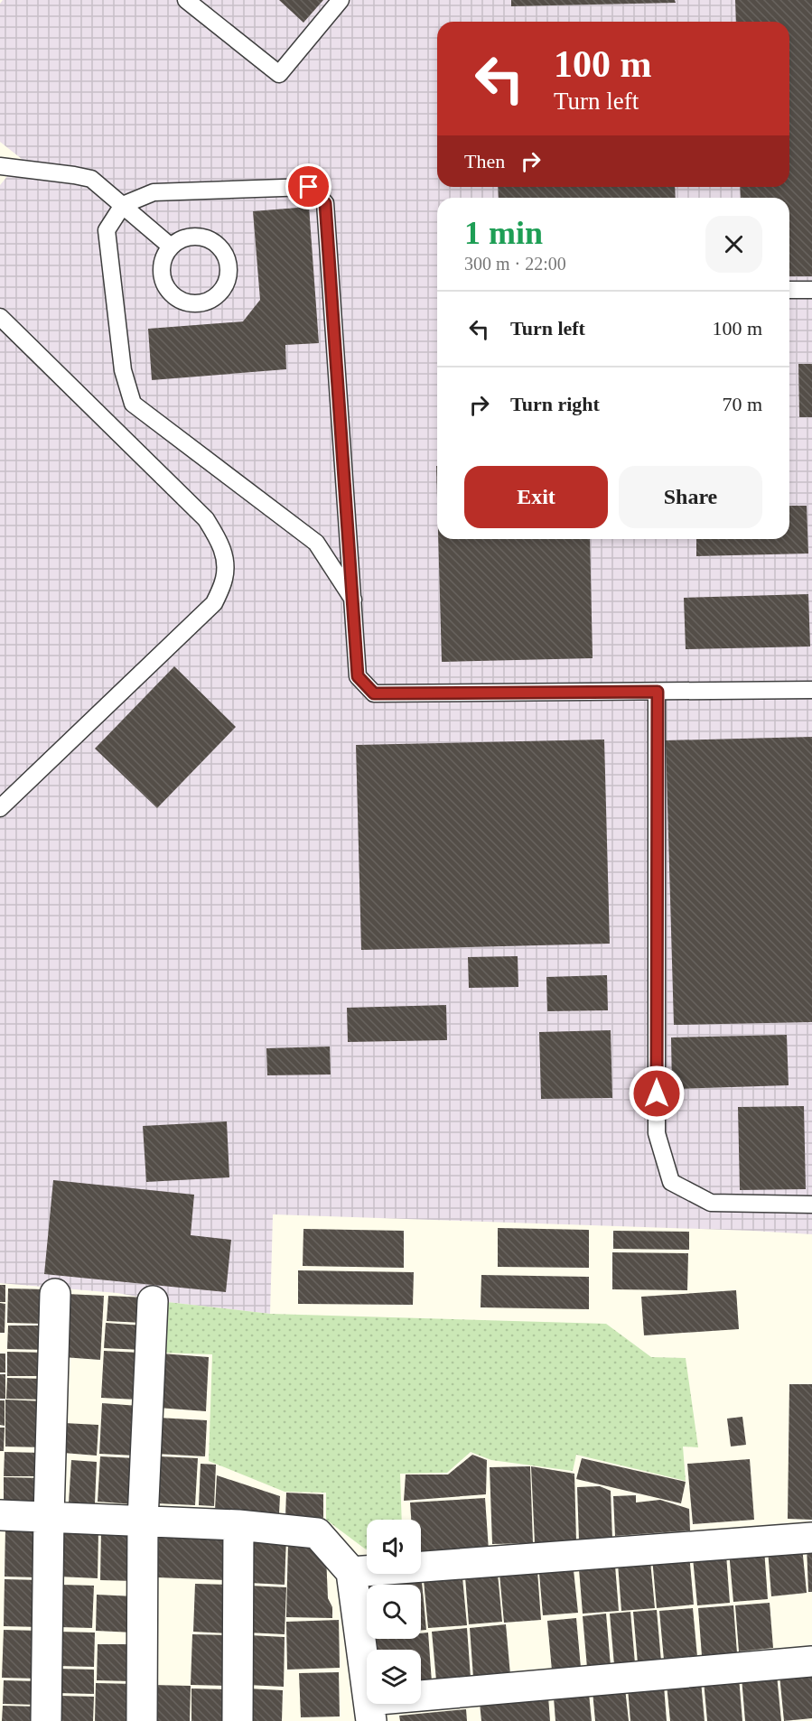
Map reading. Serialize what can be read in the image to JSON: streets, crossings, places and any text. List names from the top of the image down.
{
  "page": {
    "turn": ["100 m", "Turn left"],
    "then": "Then",
    "heading": ["1 min", "300 m · 22:00"],
    "list": [
      {
        "name": "Turn left",
        "value": "100 m"
      },
      {
        "name": "Turn right",
        "value": "70 m"
      }
    ],
    "buttons": ["Exit", "Share"]
  }
}
